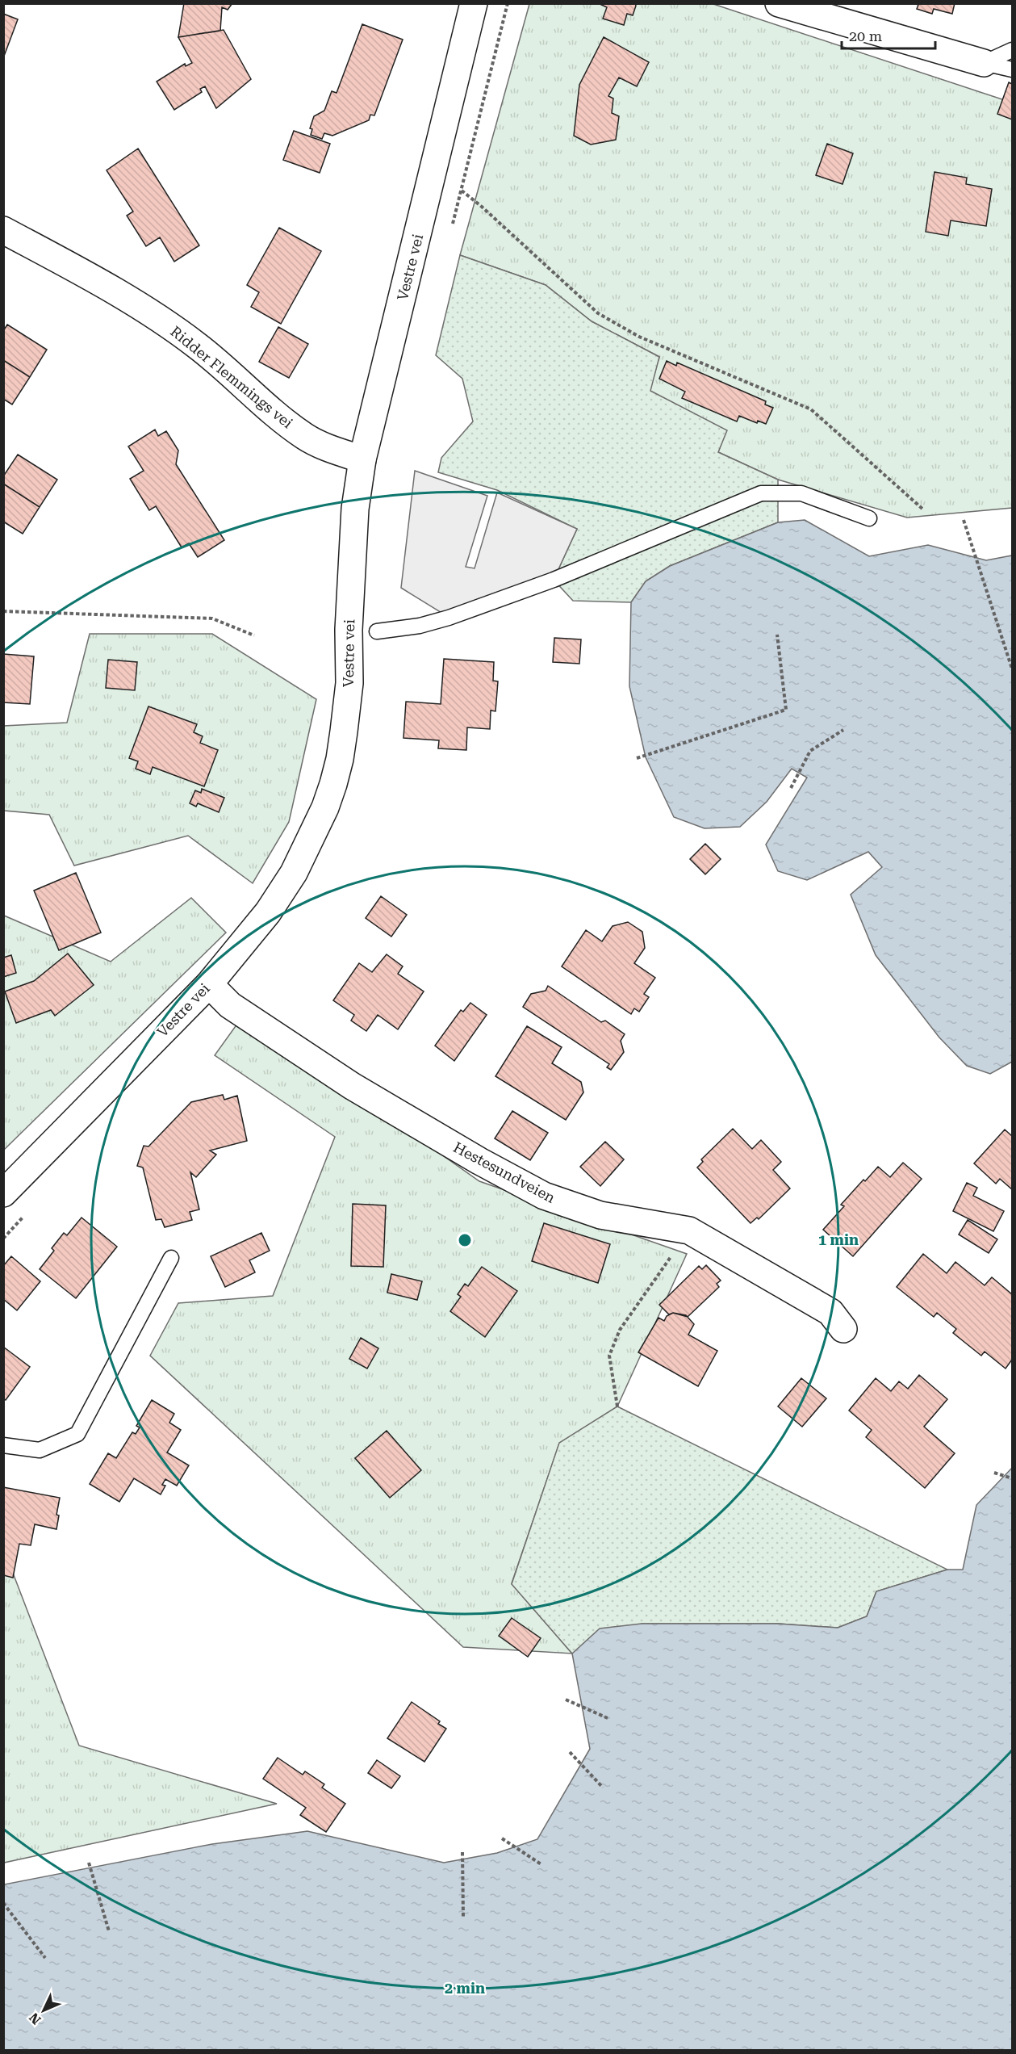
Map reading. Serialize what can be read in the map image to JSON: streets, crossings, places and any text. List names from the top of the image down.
{
  "streets": {
    "street": ["Vestre vei", "Ridder Flemmings vei", "Hestesundveien"]
  },
  "crossings": [
    ["Vestre vei", "Ridder Flemmings vei"],
    ["Vestre vei", "Hestesundveien"]
  ],
  "scale_bar": "20 m",
  "north": "bottom left",
  "rings": ["1 min", "2 min"]
}
